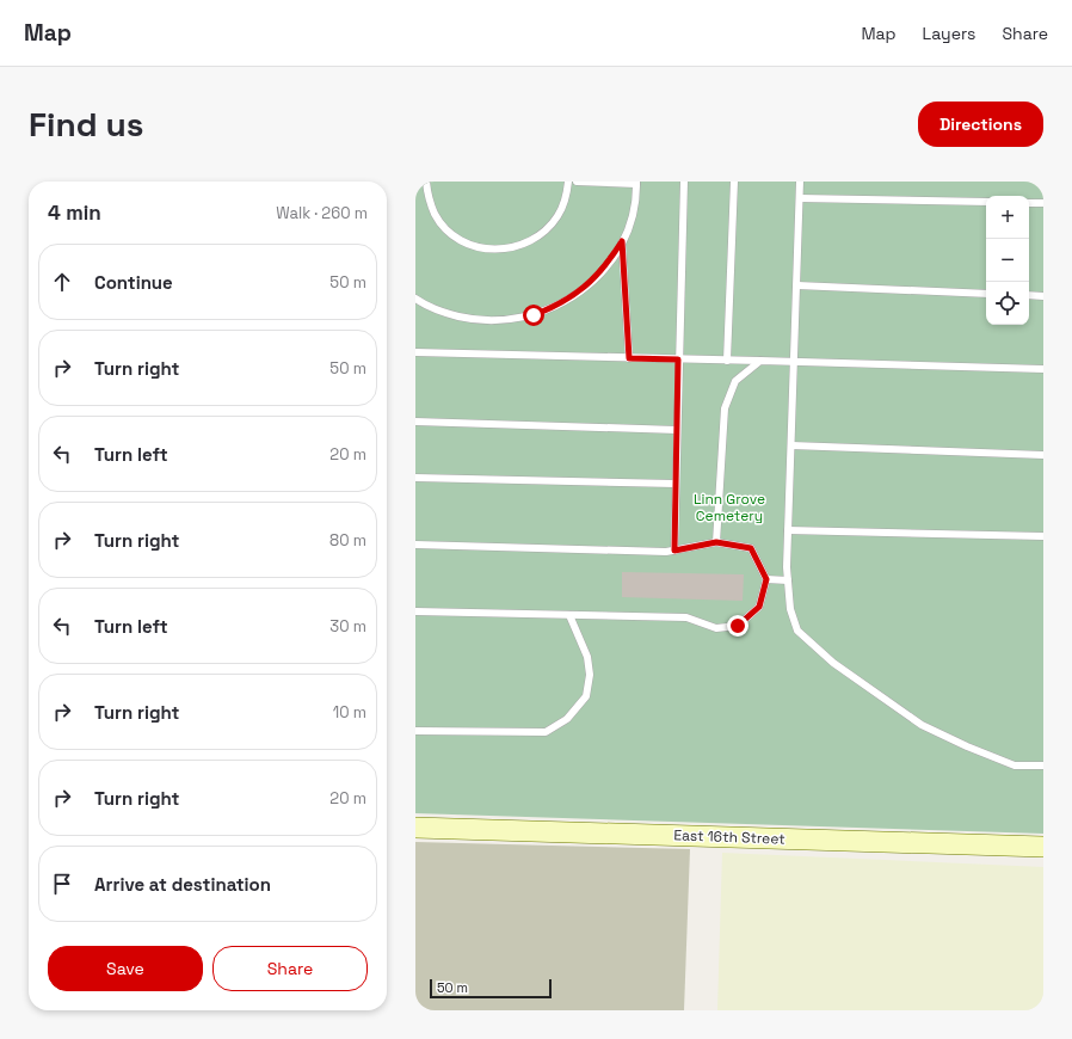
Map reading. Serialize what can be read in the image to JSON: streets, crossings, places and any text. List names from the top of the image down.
{
  "streets": {
    "street": ["East 16th Street"]
  },
  "parks": ["Linn Grove Cemetery"],
  "scale_bar": "50 m",
  "page": {
    "header": "Map",
    "nav": ["Map", "Layers", "Share"],
    "buttons": [
      "Directions",
      ["Save", "Share"]
    ],
    "title": "Find us",
    "heading": ["4 min", "Walk · 260 m"],
    "map_buttons": ["+", "−"],
    "list": [
      ["Continue", "50 m"],
      ["Turn right", "50 m"],
      ["Turn left", "20 m"],
      ["Turn right", "80 m"],
      ["Turn left", "30 m"],
      ["Turn right", "10 m"],
      ["Turn right", "20 m"],
      "Arrive at destination"
    ],
    "scale": "50 m"
  }
}
